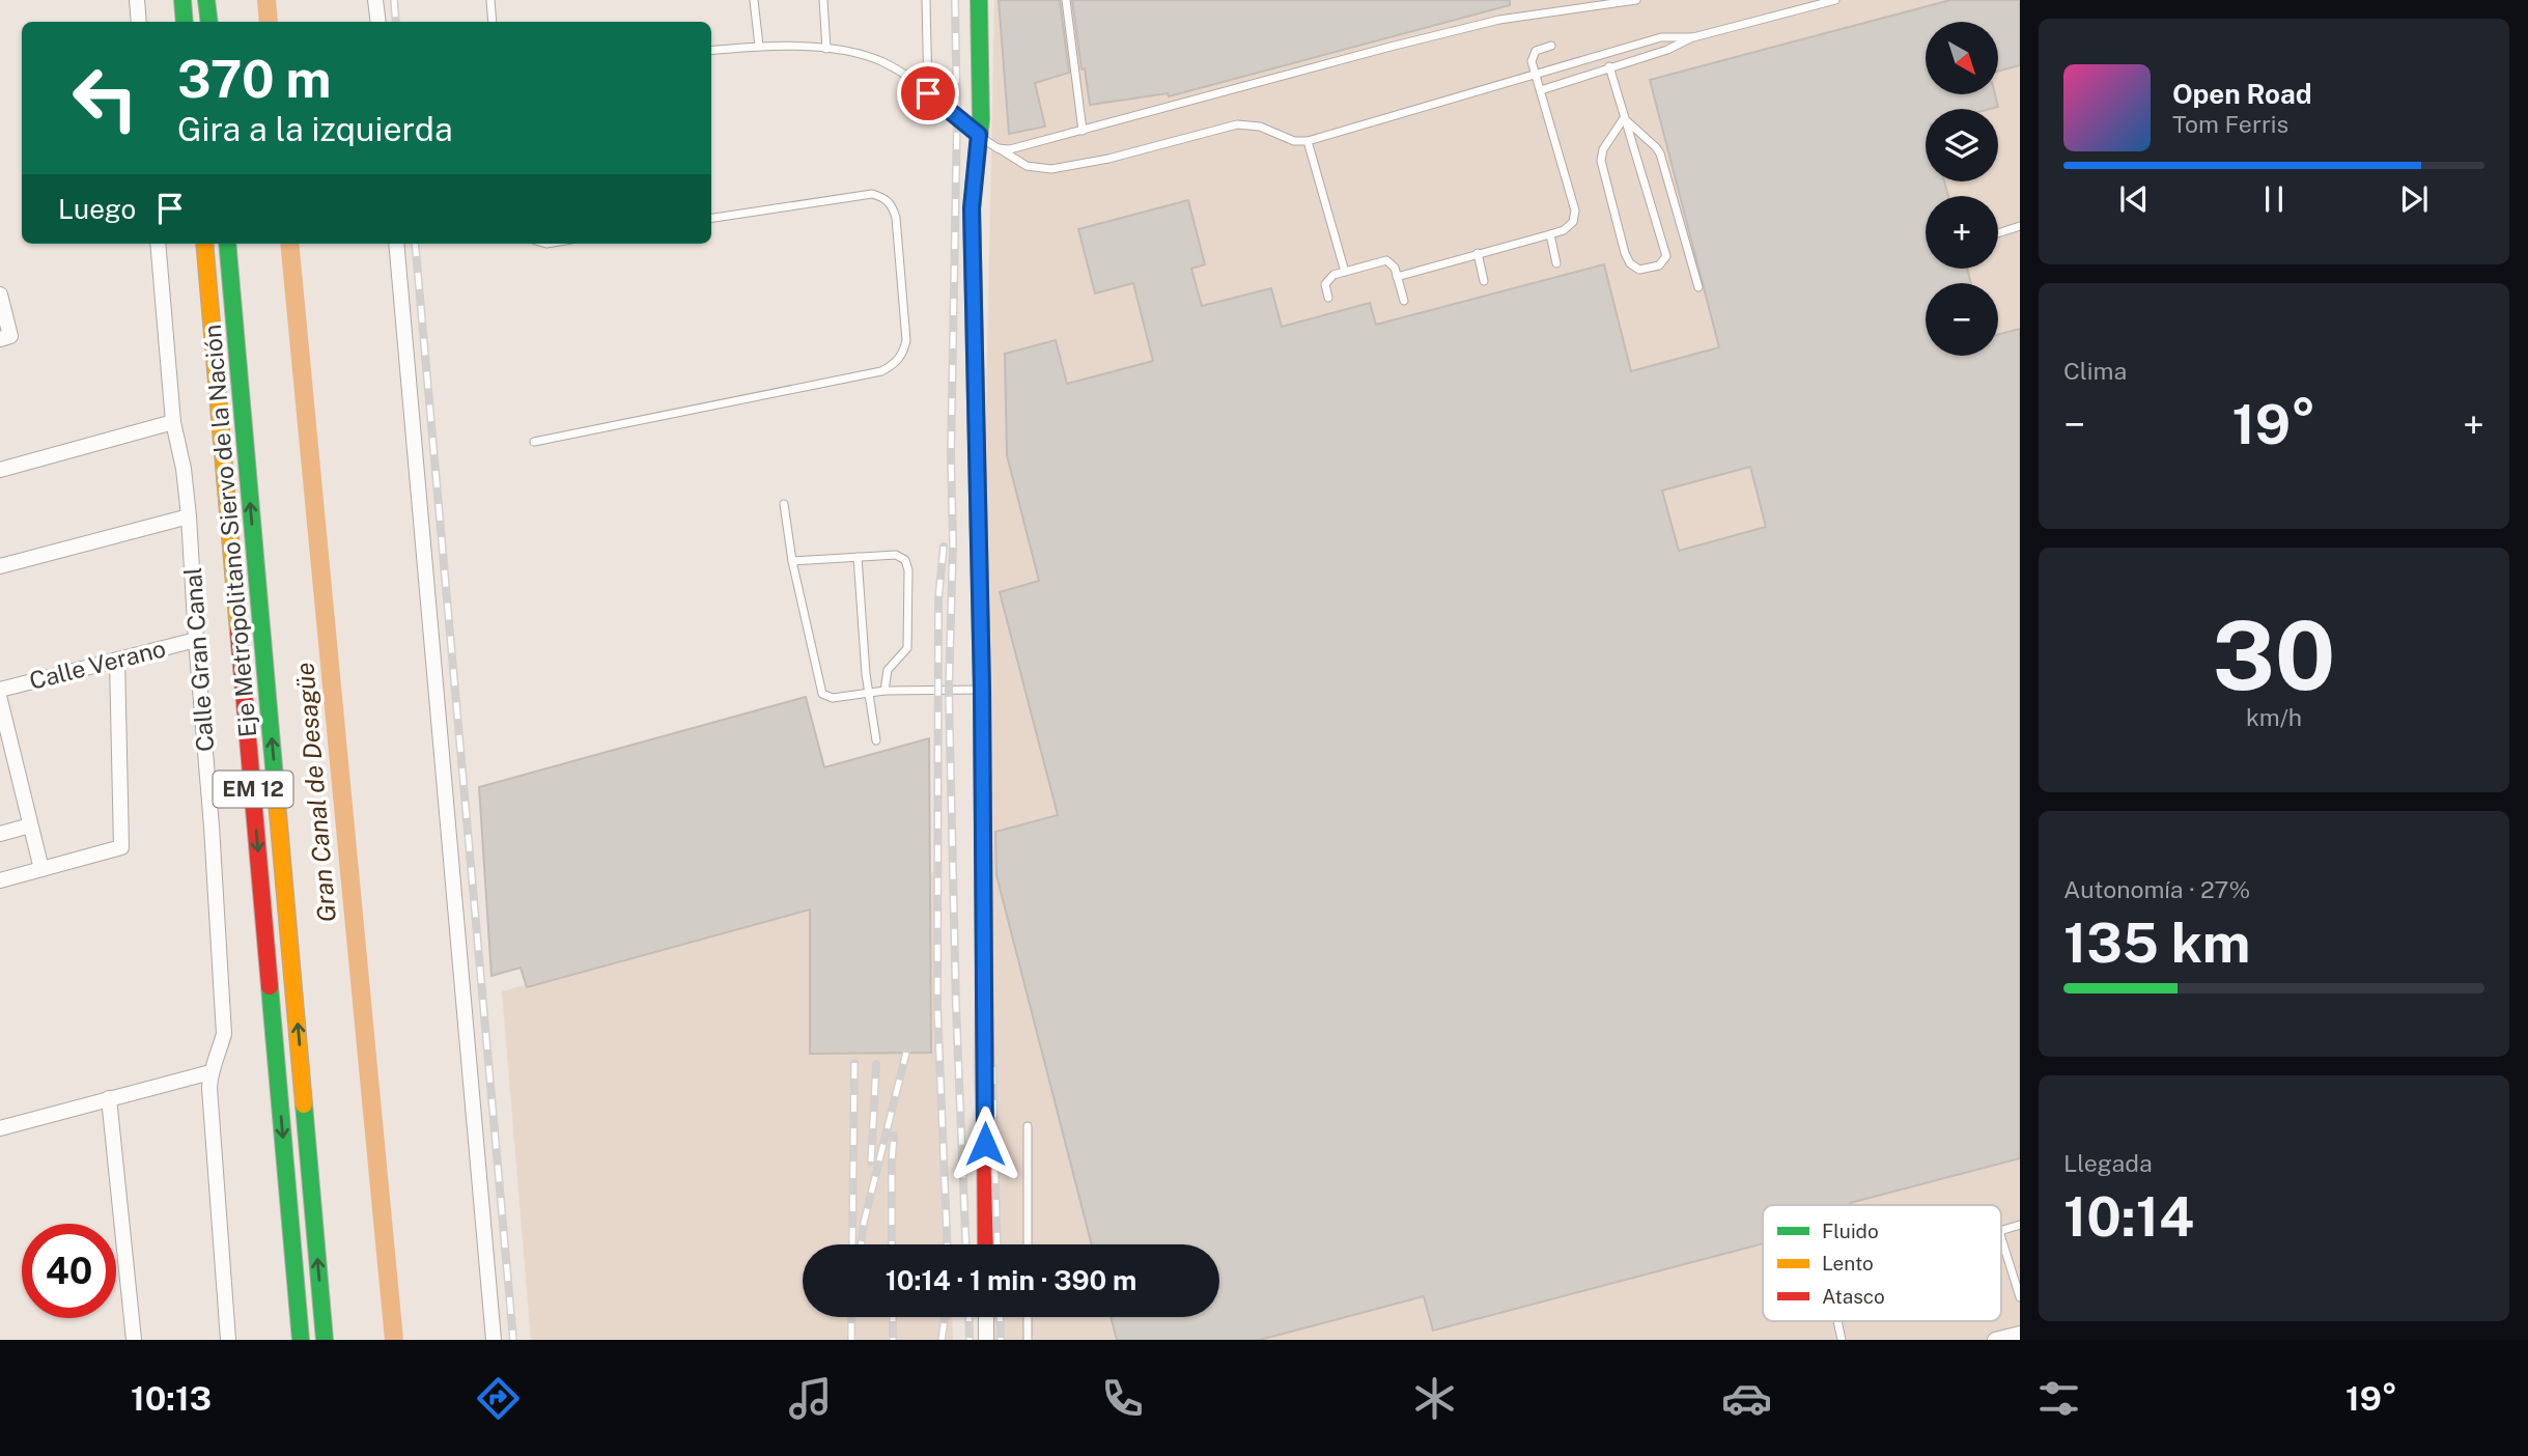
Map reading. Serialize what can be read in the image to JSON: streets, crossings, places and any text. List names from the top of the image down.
{
  "streets": {
    "main road": ["Eje Metropolitano Siervo de la Nación", "EM 12"],
    "street": ["Calle Gran Canal", "Calle Verano"]
  },
  "crossings": [
    ["Calle Gran Canal", "Calle Verano"]
  ],
  "water": ["Gran Canal de Desagüe"],
  "legend": ["Fluido", "Lento", "Atasco"],
  "north": "bottom right",
  "page": {
    "map_buttons": ["+", "−"],
    "turn": ["370 m", "Gira a la izquierda"],
    "song": ["Open Road", "Tom Ferris"],
    "then": "Luego",
    "tile": [
      "Clima",
      ["30", "km/h"],
      ["Autonomía · 27%", "135 km"],
      ["Llegada", "10:14"]
    ],
    "heat": ["−", "19°", "+"],
    "limit": "40",
    "trip": "10:14 · 1 min · 390 m",
    "tabs": ["10:13", "19°"]
  }
}
